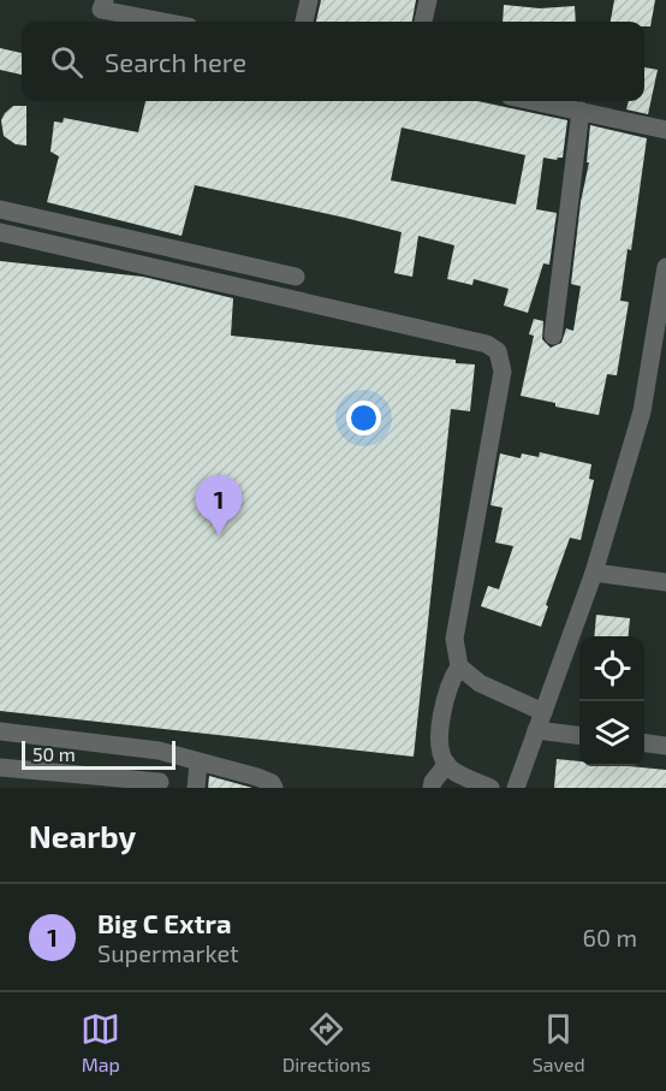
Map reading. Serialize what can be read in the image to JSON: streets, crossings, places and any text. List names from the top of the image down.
{
  "scale_bar": "50 m",
  "page": {
    "search": "Search here",
    "pins": "1",
    "scale": "50 m",
    "heading": "Nearby",
    "list": [
      {
        "mark": "1",
        "name": "Big C Extra",
        "note": "Supermarket",
        "value": "60 m"
      }
    ],
    "nav": ["Map", "Directions", "Saved"]
  }
}
